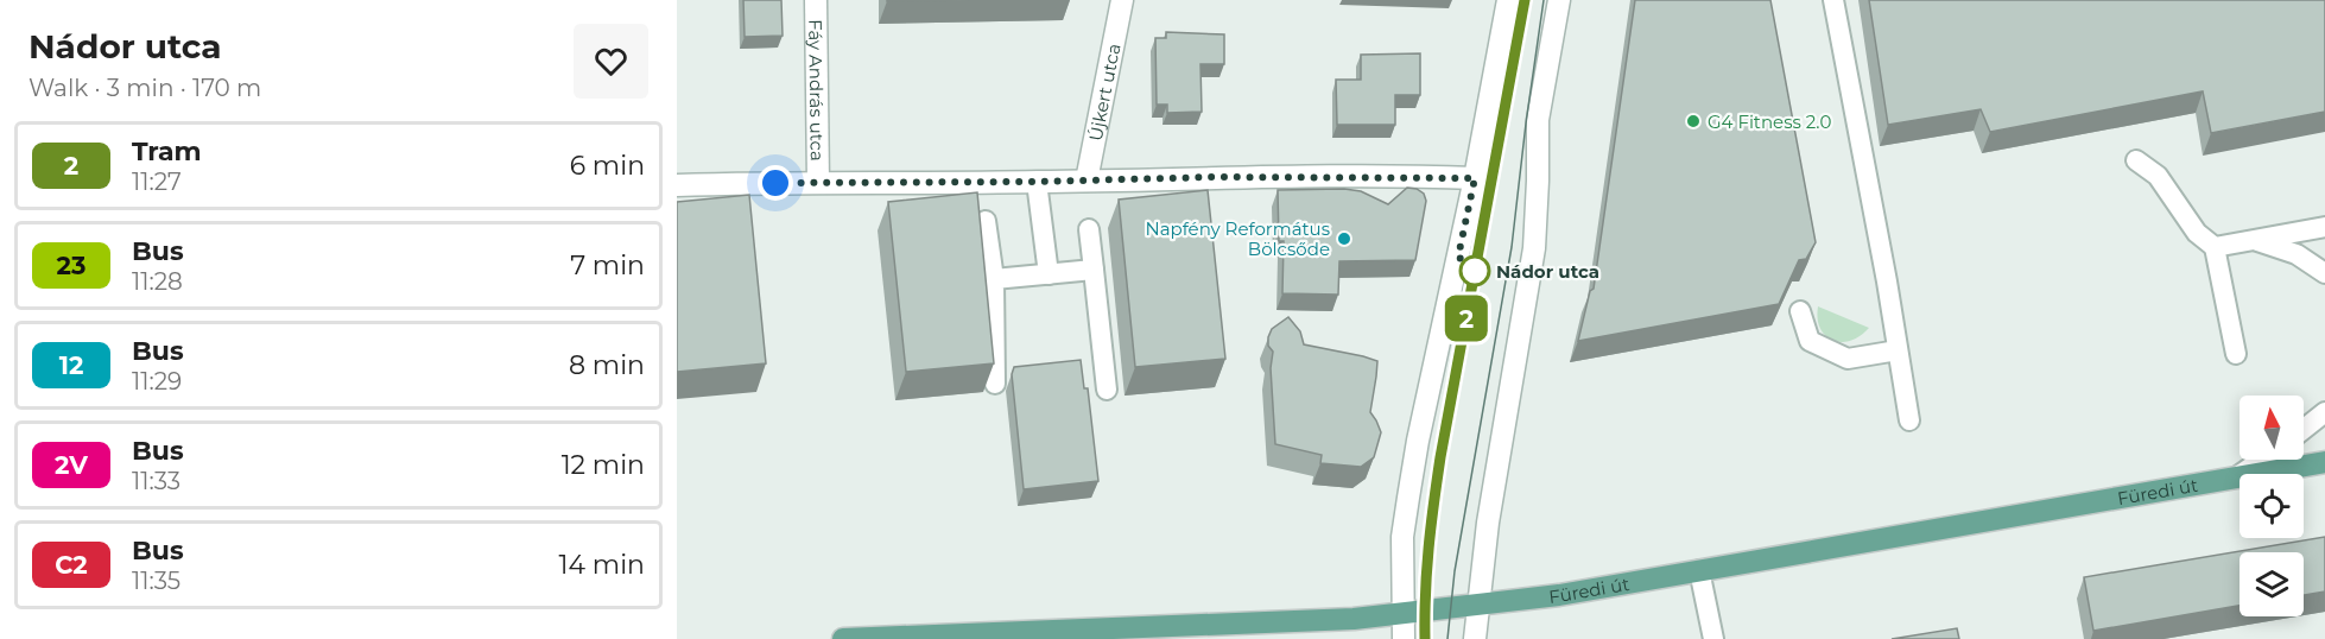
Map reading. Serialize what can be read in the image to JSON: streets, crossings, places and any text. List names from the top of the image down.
{
  "streets": {
    "main road": ["Füredi út"],
    "street": ["Újkert utca", "Fáy András utca"]
  },
  "places": ["G4 Fitness 2.0", "Napfény Református Bölcsőde", "Nádor utca"],
  "lines": ["tram line 2"],
  "north": "top",
  "page": {
    "heading": ["Nádor utca", "Walk · 3 min · 170 m"],
    "on_map": "2",
    "list": [
      {
        "mark": "2",
        "name": "Tram",
        "note": "11:27",
        "value": "6 min"
      },
      {
        "mark": "23",
        "name": "Bus",
        "note": "11:28",
        "value": "7 min"
      },
      {
        "mark": "12",
        "name": "Bus",
        "note": "11:29",
        "value": "8 min"
      },
      {
        "mark": "2V",
        "name": "Bus",
        "note": "11:33",
        "value": "12 min"
      },
      {
        "mark": "C2",
        "name": "Bus",
        "note": "11:35",
        "value": "14 min"
      }
    ]
  }
}
